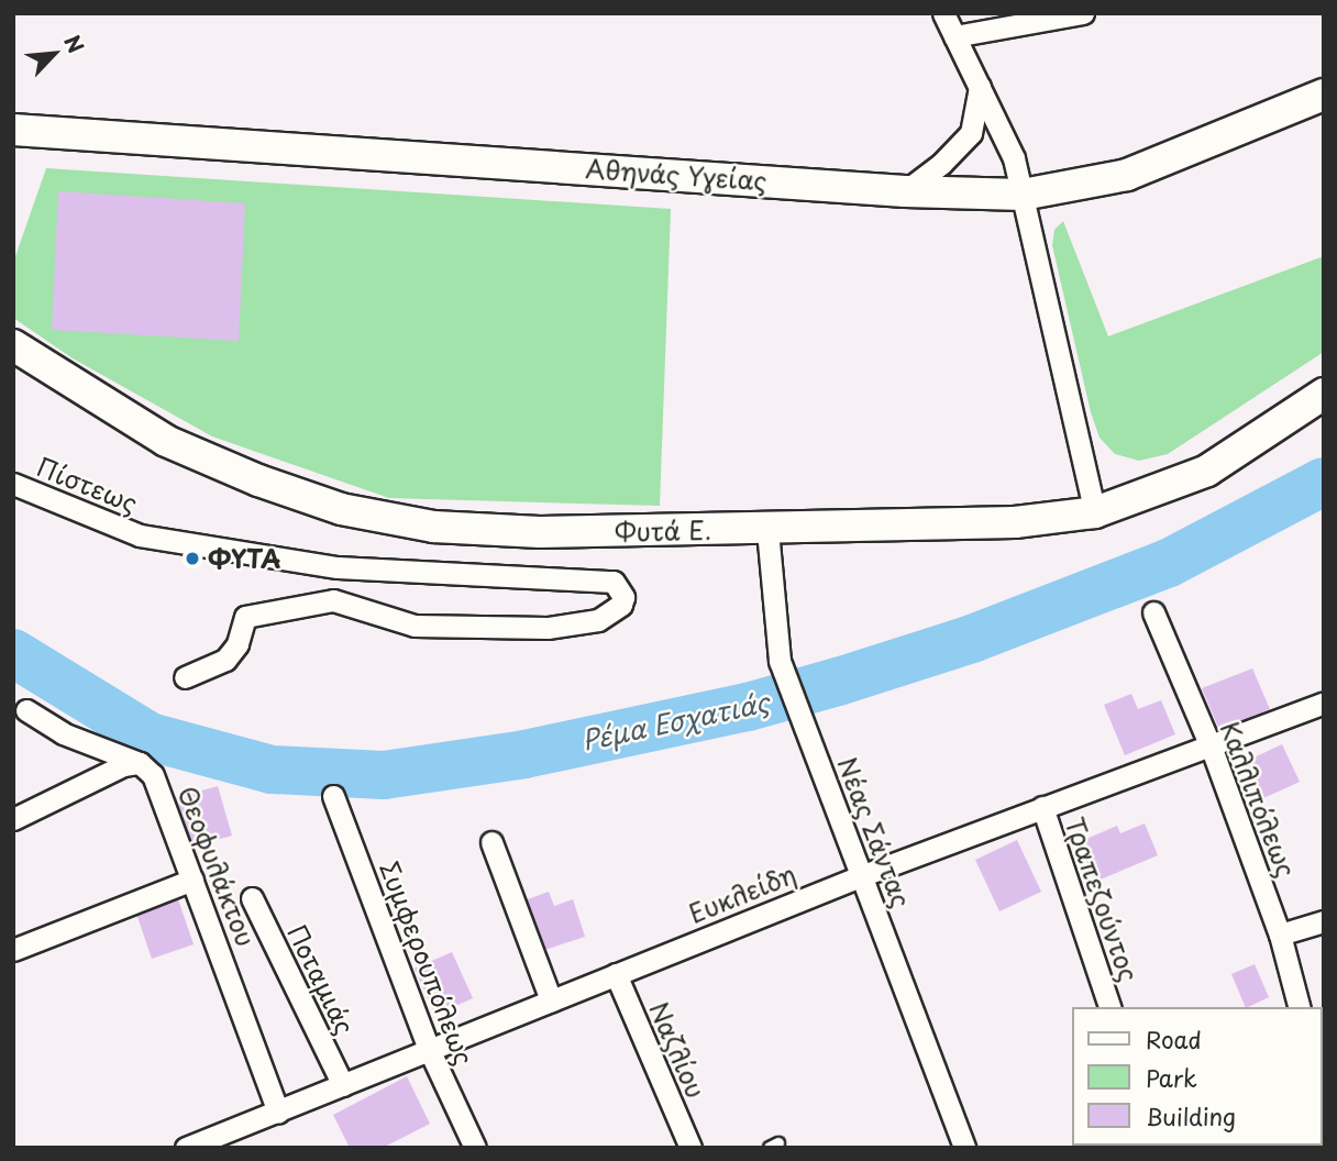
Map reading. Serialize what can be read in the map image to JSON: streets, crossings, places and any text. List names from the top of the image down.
{
  "streets": {
    "street": [
      "Αθηνάς Υγείας",
      "Πίστεως",
      "Φυτά Ε.",
      "Καλλιπόλεως",
      "Νέας Σάντας",
      "Θεοφυλάκτου",
      "Ευκλείδη",
      "Τραπεζούντος",
      "Συμφερουπόλεως",
      "Ποταμιάς",
      "Ναζλίου"
    ]
  },
  "crossings": [
    ["Φυτά Ε.", "Νέας Σάντας"],
    ["Καλλιπόλεως", "Ευκλείδη"],
    ["Νέας Σάντας", "Ευκλείδη"],
    ["Θεοφυλάκτου", "Ευκλείδη"],
    ["Ευκλείδη", "Τραπεζούντος"],
    ["Ευκλείδη", "Συμφερουπόλεως"],
    ["Ευκλείδη", "Ποταμιάς"],
    ["Ευκλείδη", "Ναζλίου"]
  ],
  "water": ["Ρέμα Εσχατιάς"],
  "places": ["ΦΥΤΑ"],
  "legend": ["Road", "Park", "Building"],
  "north": "top right"
}
